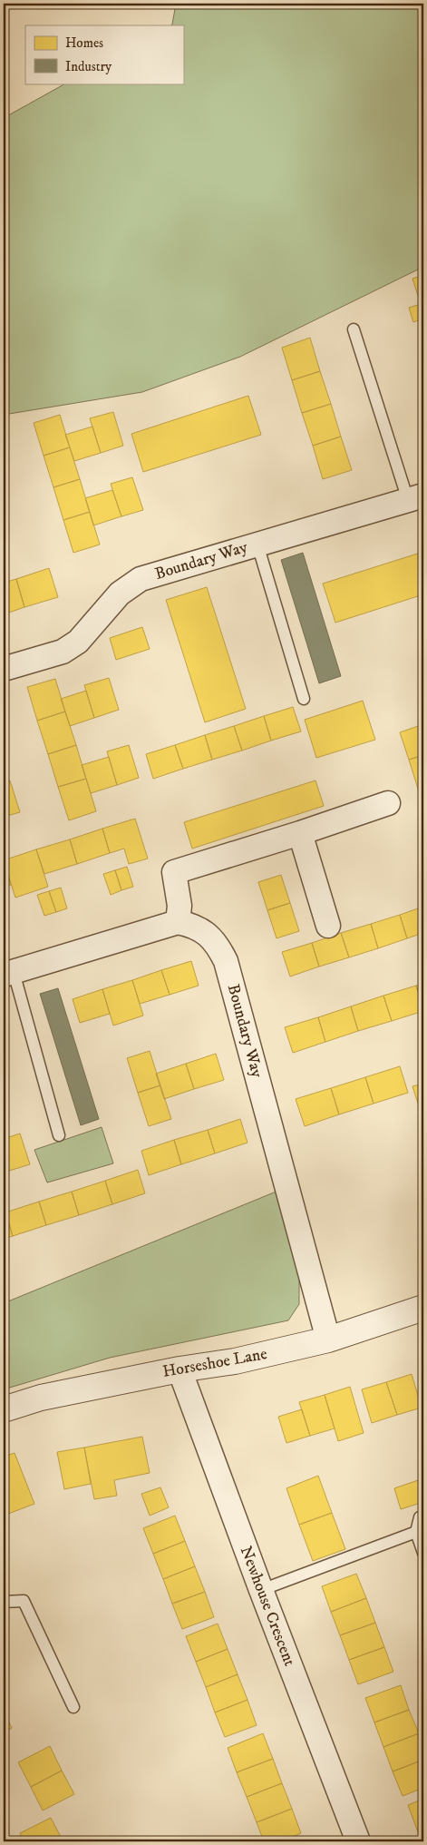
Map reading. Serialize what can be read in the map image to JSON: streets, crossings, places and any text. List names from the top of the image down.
{
  "streets": {
    "street": ["Boundary Way", "Horseshoe Lane", "Newhouse Crescent"]
  },
  "crossings": [
    ["Boundary Way", "Horseshoe Lane"],
    ["Horseshoe Lane", "Newhouse Crescent"]
  ],
  "legend": ["Homes", "Industry"]
}
